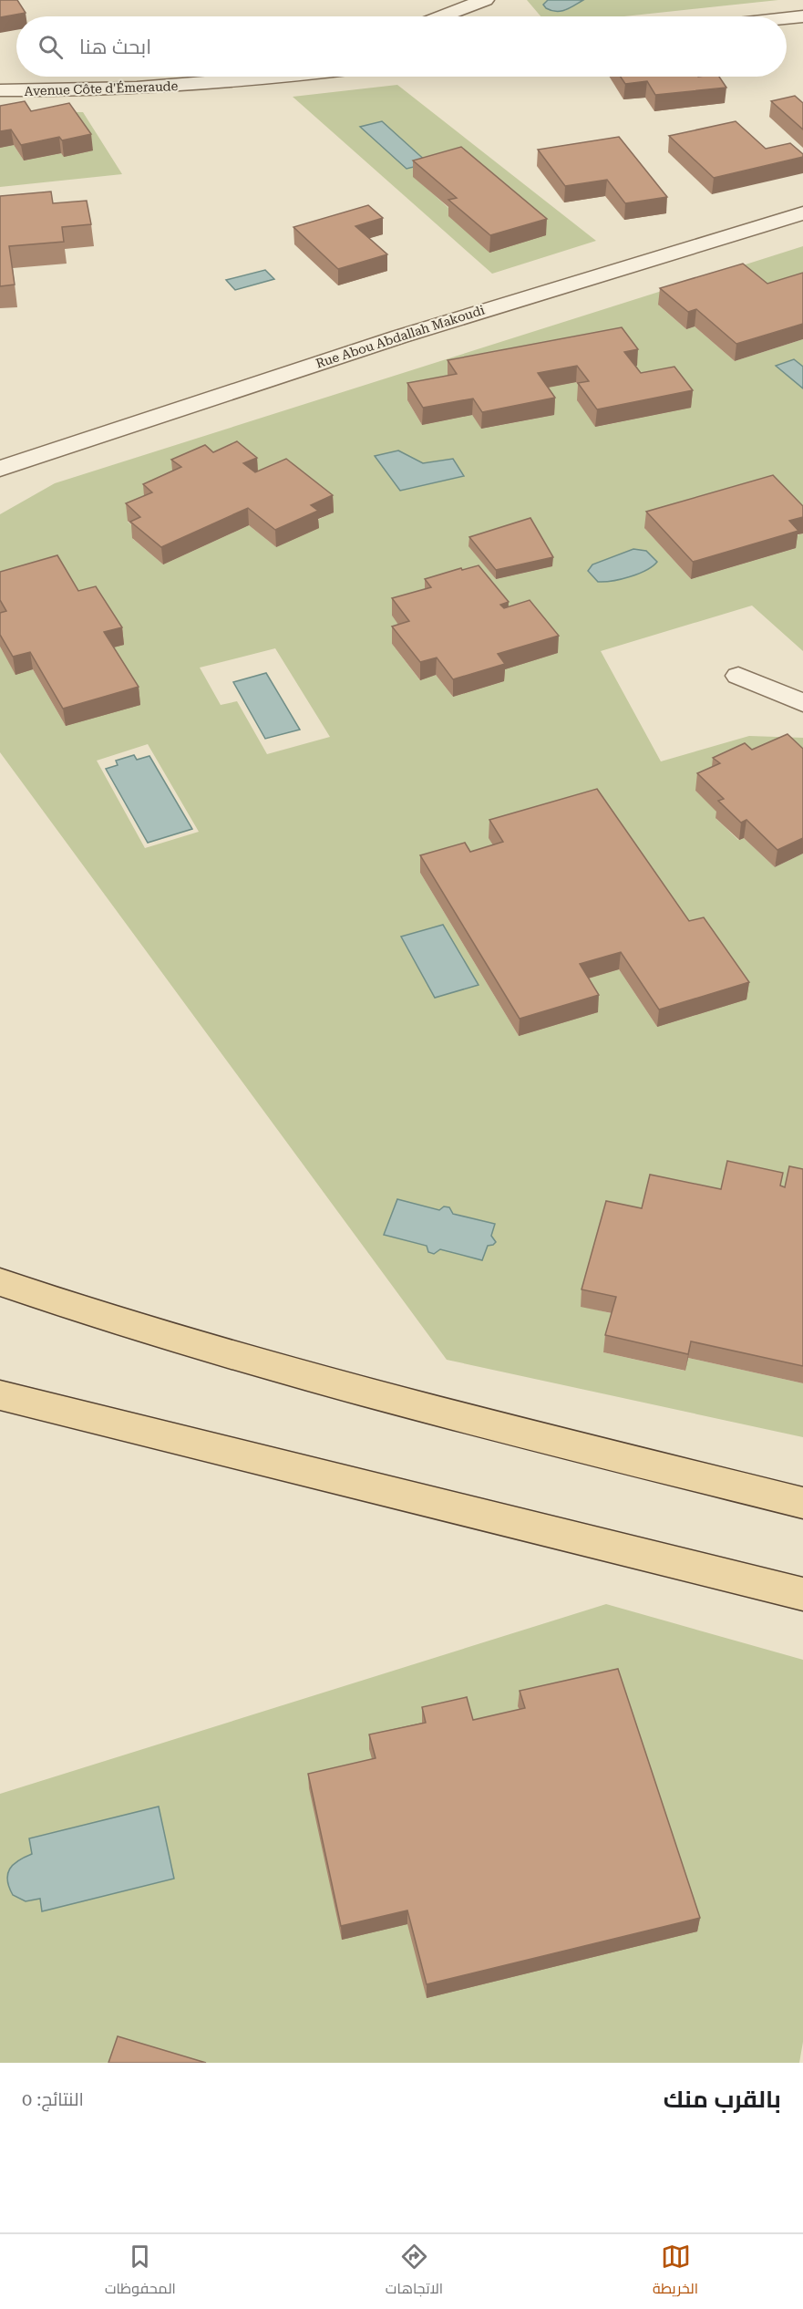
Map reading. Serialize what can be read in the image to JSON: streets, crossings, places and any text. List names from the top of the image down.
{
  "streets": {
    "street": ["Avenue Côte d'Émeraude", "Rue Abou Abdallah Makoudi"]
  },
  "page": {
    "search": "ابحث هنا",
    "heading": ["بالقرب منك", "النتائج: 0"],
    "nav": ["الخريطة", "الاتجاهات", "المحفوظات"]
  }
}
